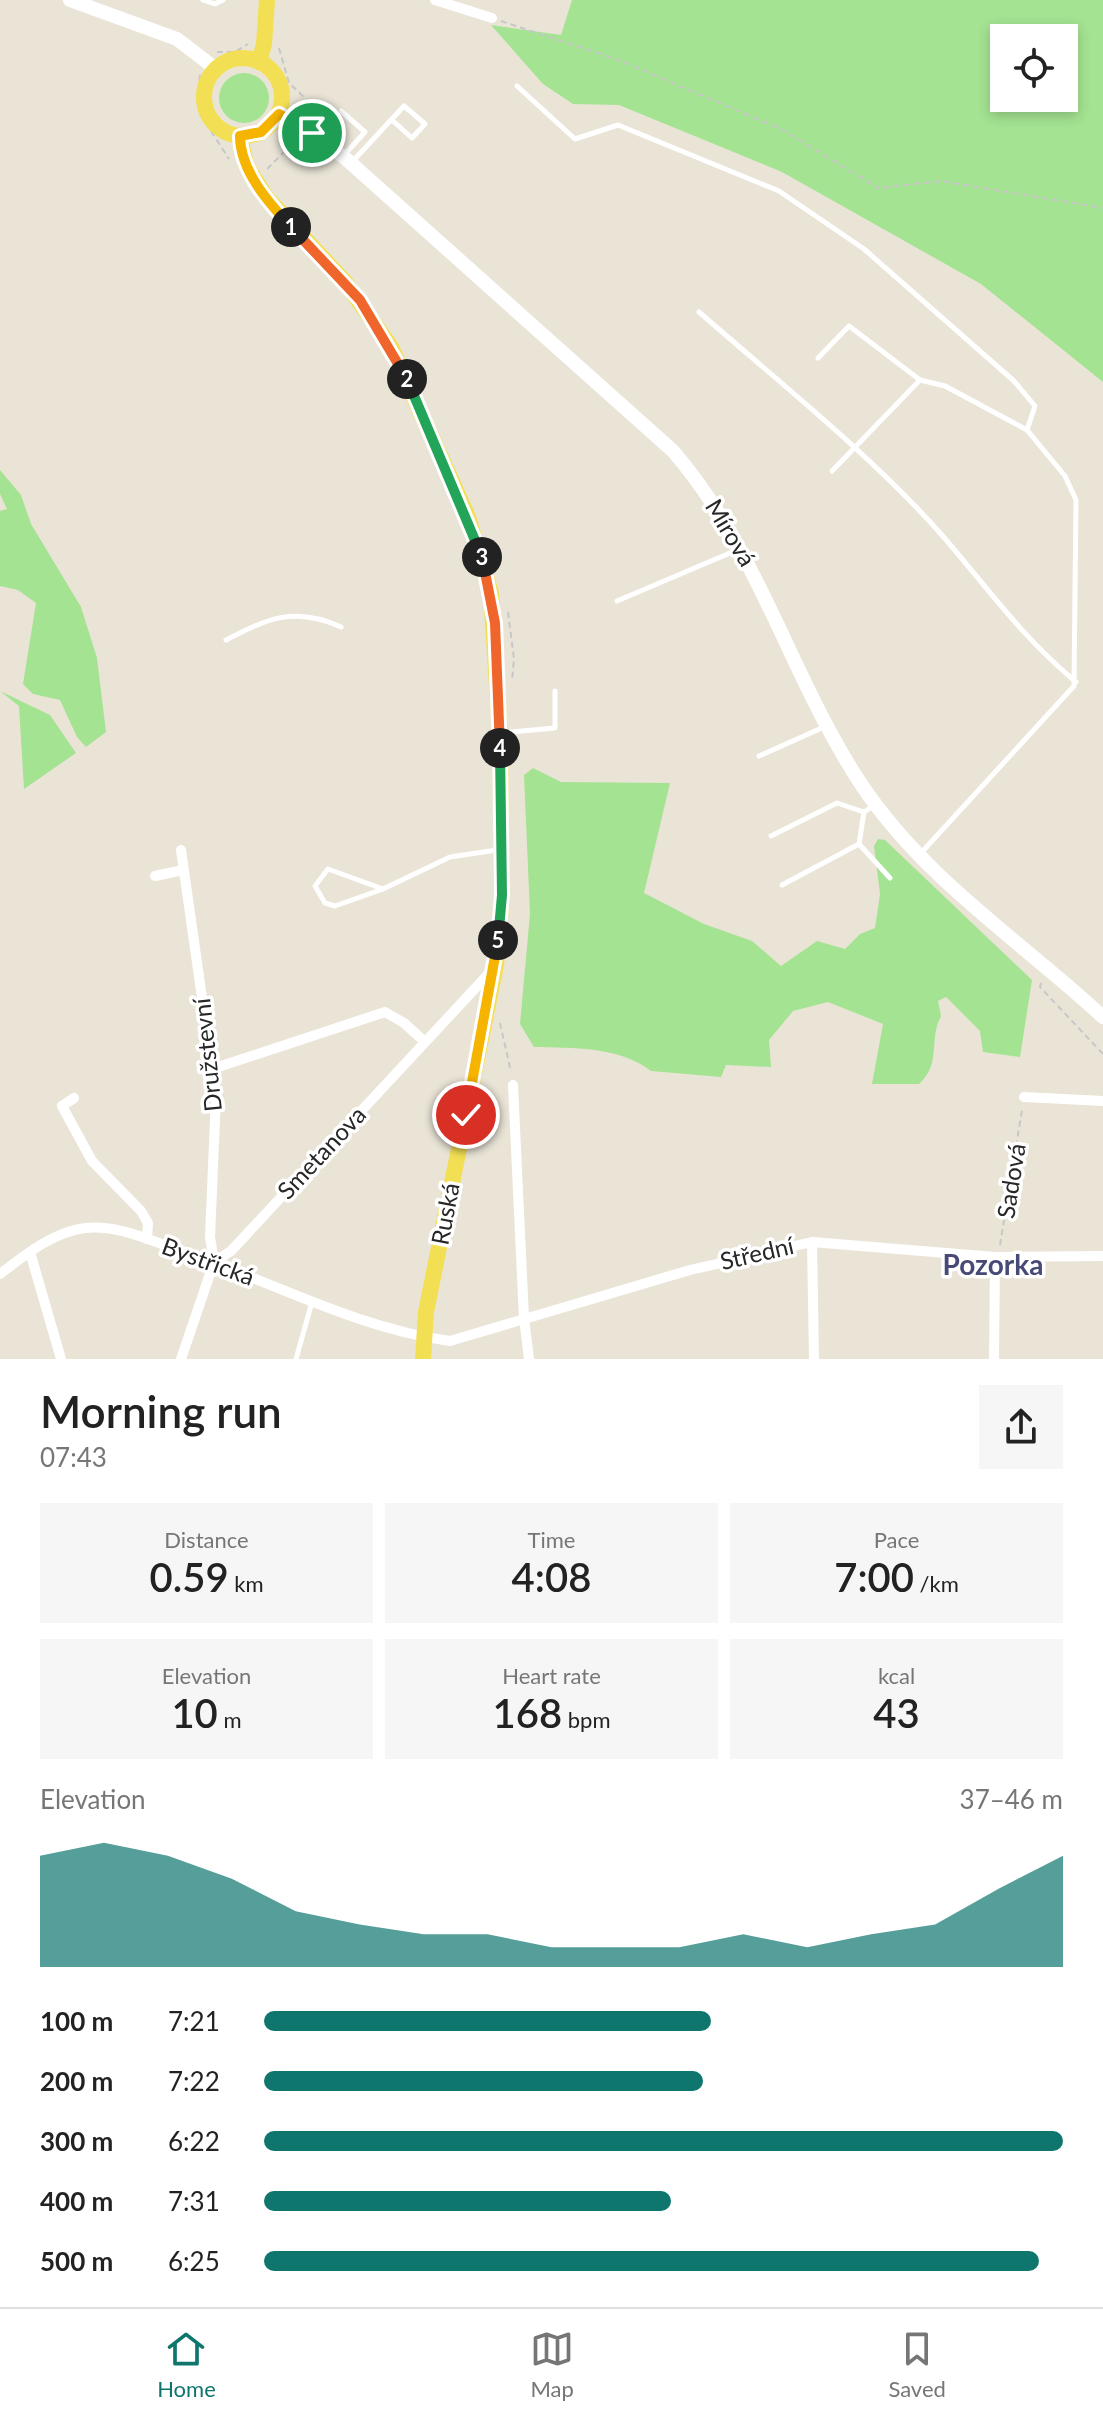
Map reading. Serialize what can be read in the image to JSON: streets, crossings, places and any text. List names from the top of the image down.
{
  "streets": {
    "main road": ["Ruská"],
    "street": [
      "Mírová",
      "Družstevní",
      "Smetanova",
      "Střední",
      "Bystřická"
    ],
    "path": ["Sadová"]
  },
  "crossings": [
    ["Mírová", "Ruská"],
    ["Družstevní", "Smetanova"],
    ["Družstevní", "Bystřická"],
    ["Smetanova", "Ruská"],
    ["Smetanova", "Bystřická"],
    ["Sadová", "Střední"],
    ["Ruská", "Střední"],
    ["Ruská", "Bystřická"],
    ["Střední", "Bystřická"]
  ],
  "districts": ["Pozorka"],
  "page": {
    "pins": [
      "1",
      "2",
      "3",
      "4",
      "5"
    ],
    "heading": ["Morning run", "07:43"],
    "stats": [
      ["Distance", "0.59 km"],
      ["Time", "4:08"],
      ["Pace", "7:00 /km"],
      ["Elevation", "10 m"],
      ["Heart rate", "168 bpm"],
      ["kcal", "43"]
    ],
    "chart": ["Elevation", "37–46 m"],
    "list": [
      {
        "name": "100 m",
        "note": "7:21"
      },
      {
        "name": "200 m",
        "note": "7:22"
      },
      {
        "name": "300 m",
        "note": "6:22"
      },
      {
        "name": "400 m",
        "note": "7:31"
      },
      {
        "name": "500 m",
        "note": "6:25"
      }
    ],
    "tabs": ["Home", "Map", "Saved"]
  }
}
